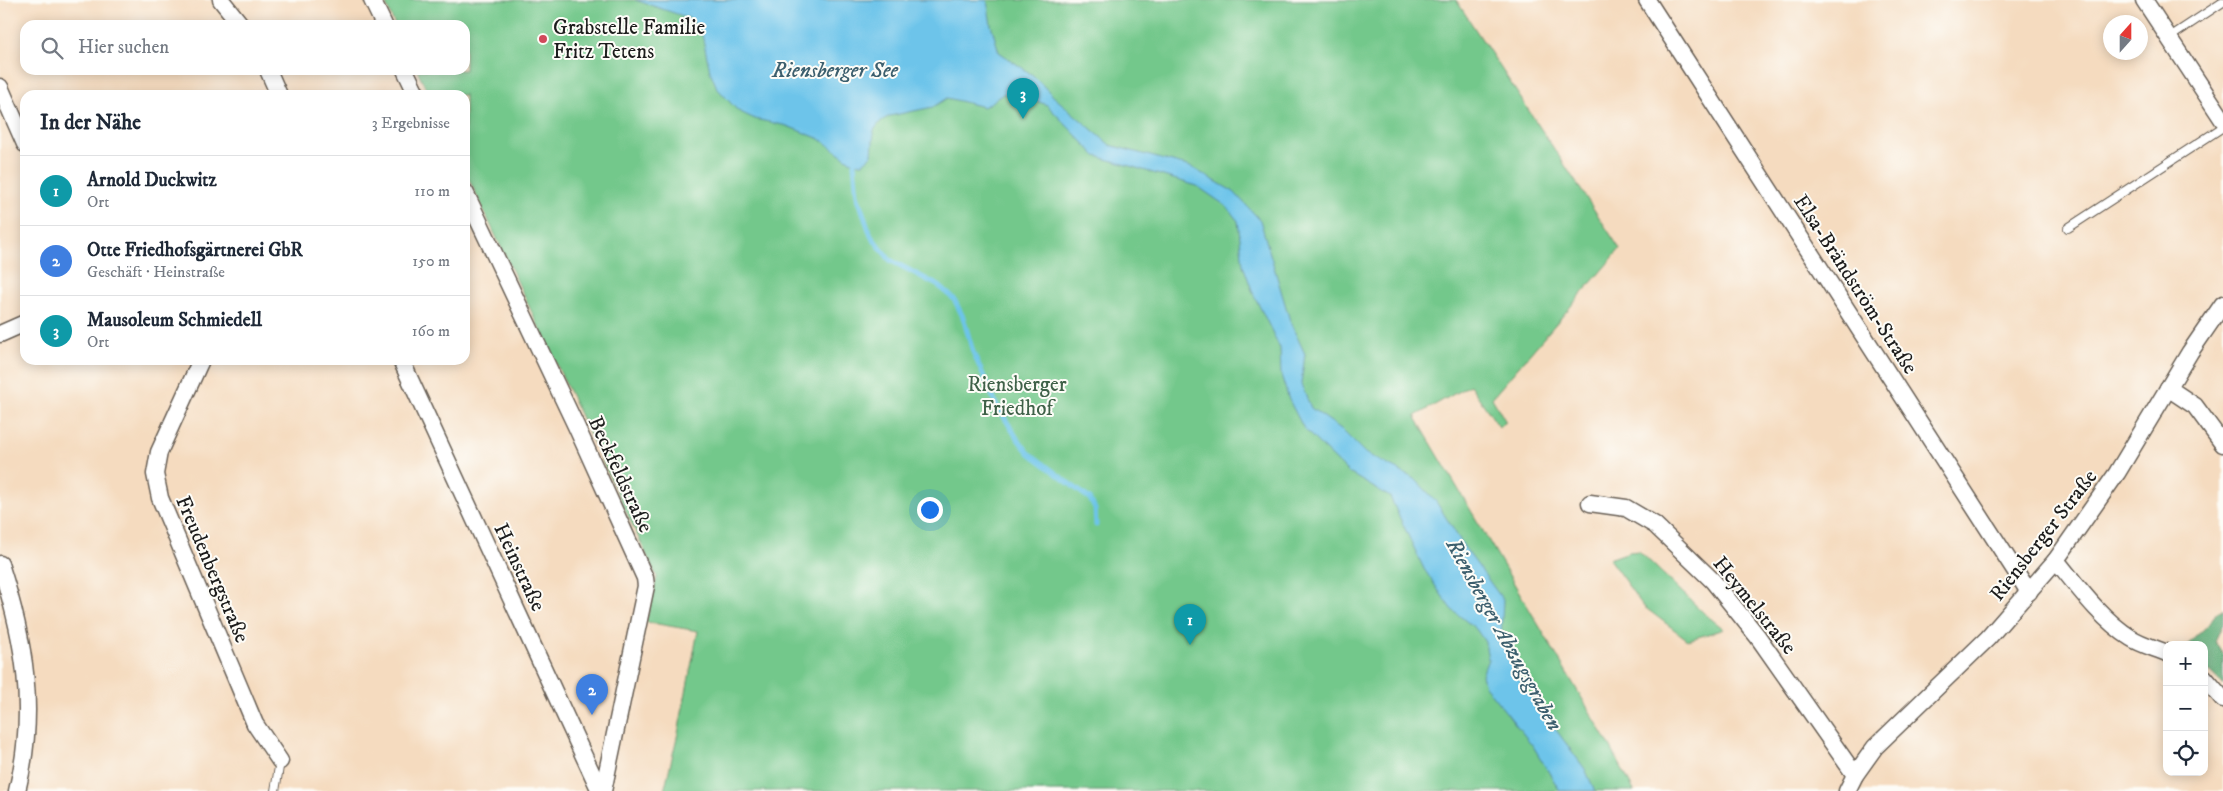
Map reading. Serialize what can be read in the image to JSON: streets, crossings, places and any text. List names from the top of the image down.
{
  "streets": {
    "street": [
      "Elsa-Brändström-Straße",
      "Beckfeldstraße",
      "Riensberger Straße",
      "Heinstraße",
      "Freudenbergstraße",
      "Heymelstraße"
    ]
  },
  "crossings": [
    ["Elsa-Brändström-Straße", "Riensberger Straße"],
    ["Beckfeldstraße", "Heinstraße"],
    ["Riensberger Straße", "Heymelstraße"]
  ],
  "water": ["Riensberger See", "Riensberger Abzugsgraben"],
  "parks": ["Riensberger Friedhof"],
  "places": ["Grabstelle Familie Fritz Tetens"],
  "north": "top",
  "page": {
    "search": "Hier suchen",
    "pins": ["3", "1", "2"],
    "heading": ["In der Nähe", "3 Ergebnisse"],
    "list": [
      {
        "mark": "1",
        "name": "Arnold Duckwitz",
        "note": "Ort",
        "value": "110 m"
      },
      {
        "mark": "2",
        "name": "Otte Friedhofsgärtnerei GbR",
        "note": "Geschäft · Heinstraße",
        "value": "150 m"
      },
      {
        "mark": "3",
        "name": "Mausoleum Schmiedell",
        "note": "Ort",
        "value": "160 m"
      }
    ],
    "map_buttons": ["+", "−"]
  }
}
